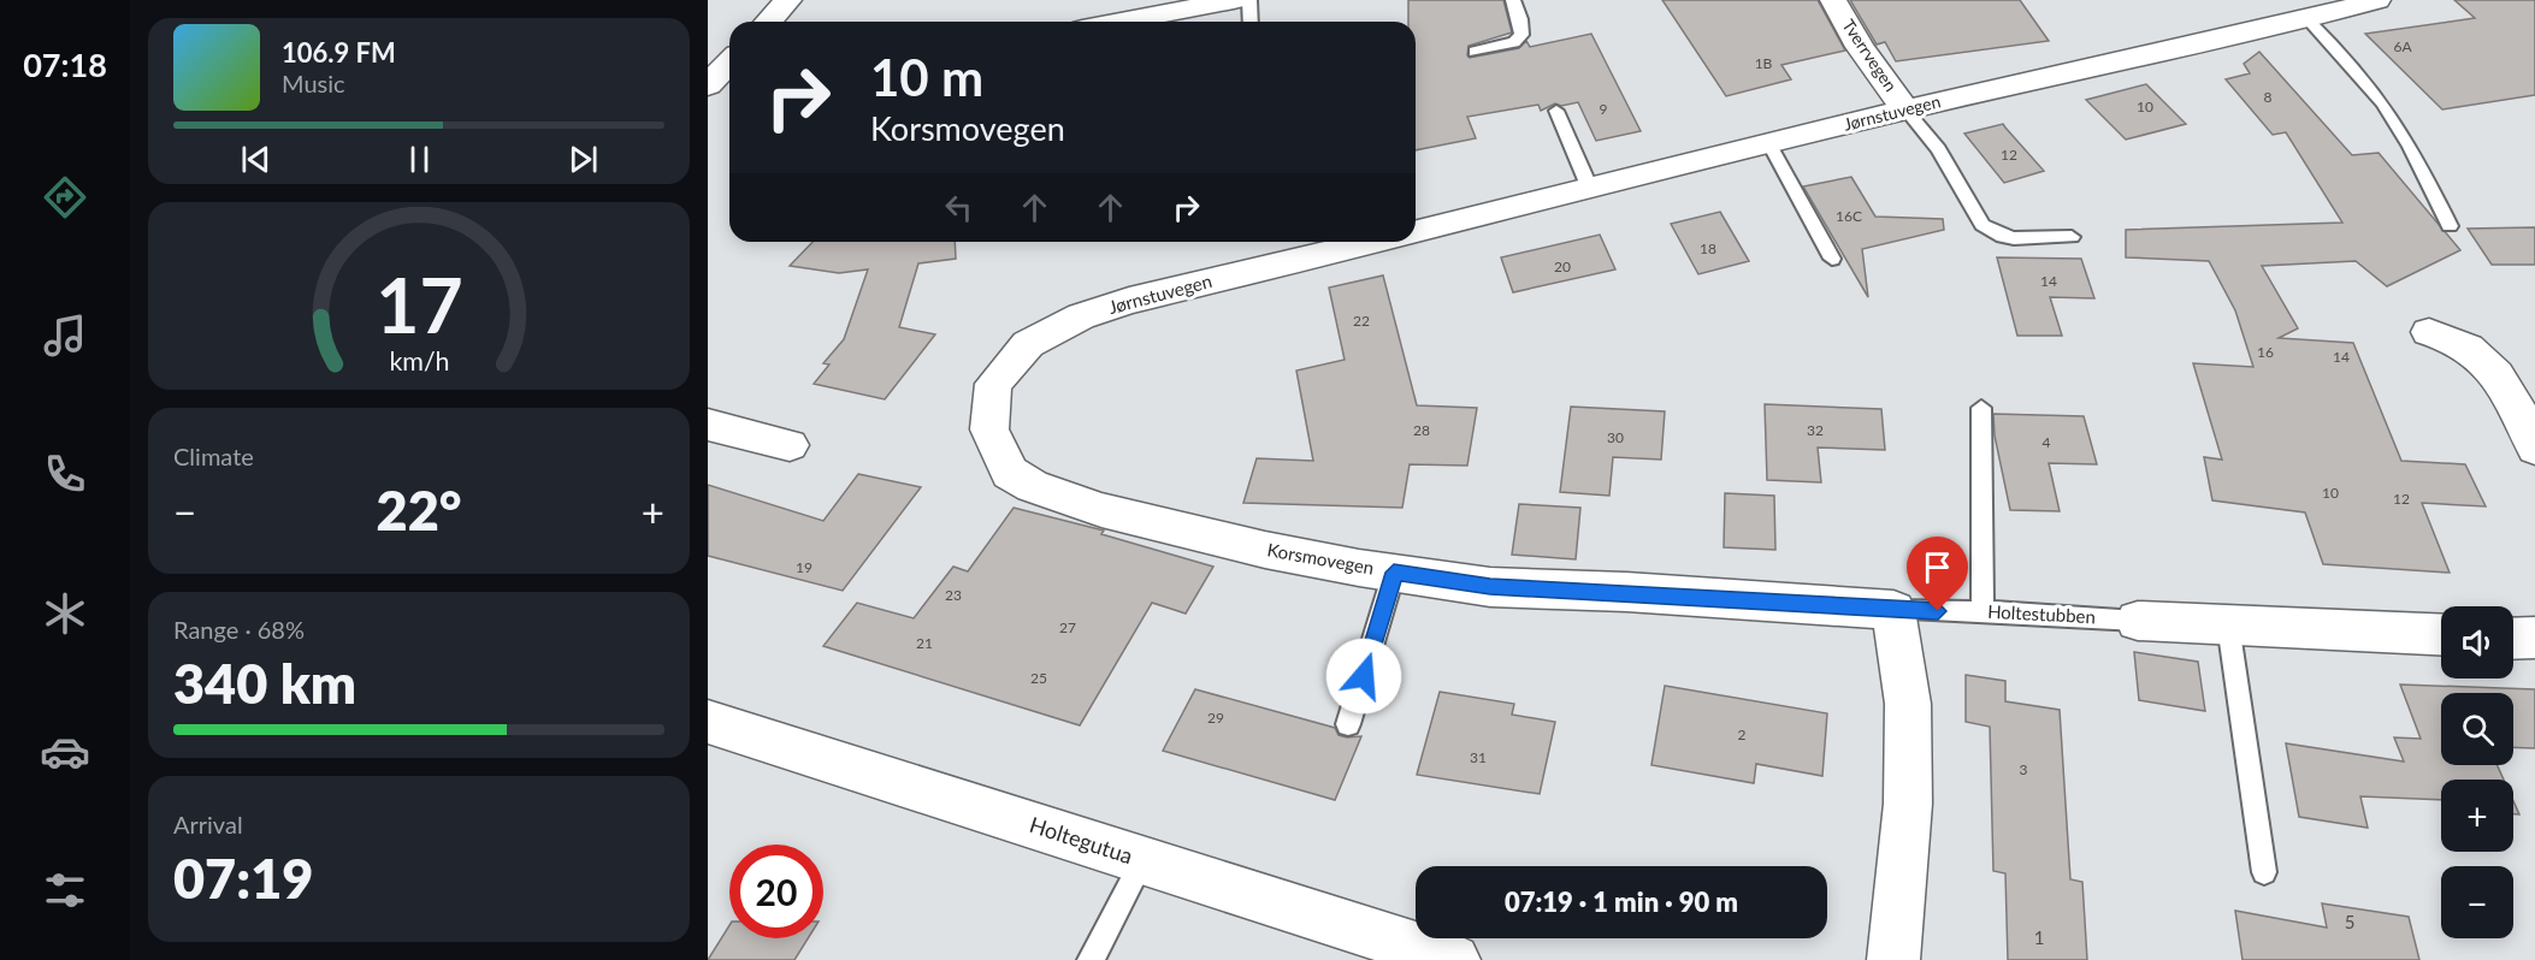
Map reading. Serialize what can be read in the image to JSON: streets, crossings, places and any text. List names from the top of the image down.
{
  "streets": {
    "street": [
      "Tverrvegen",
      "Jørnstuvegen",
      "Korsmovegen",
      "Holtestubben",
      "Holtegutua"
    ]
  },
  "crossings": [
    ["Tverrvegen", "Jørnstuvegen"],
    ["Jørnstuvegen", "Korsmovegen"],
    ["Korsmovegen", "Holtestubben"]
  ],
  "house_numbers": [
    "6A",
    "1B",
    "8",
    "10",
    "9",
    "12",
    "16C",
    "18",
    "20",
    "14",
    "22",
    "16",
    "14",
    "28",
    "32",
    "30",
    "4",
    "10",
    "12",
    "19",
    "23",
    "27",
    "21",
    "25",
    "29",
    "2",
    "31",
    "3",
    "5",
    "1"
  ],
  "page": {
    "tabs": "07:18",
    "turn": ["10 m", "Korsmovegen"],
    "song": ["106.9 FM", "Music"],
    "tile": [
      "Climate",
      ["Range · 68%", "340 km"],
      ["Arrival", "07:19"]
    ],
    "heat": ["−", "22°", "+"],
    "map_buttons": ["+", "−"],
    "limit": "20",
    "trip": "07:19 · 1 min · 90 m",
    "gauge": ["17", "km/h"]
  }
}
